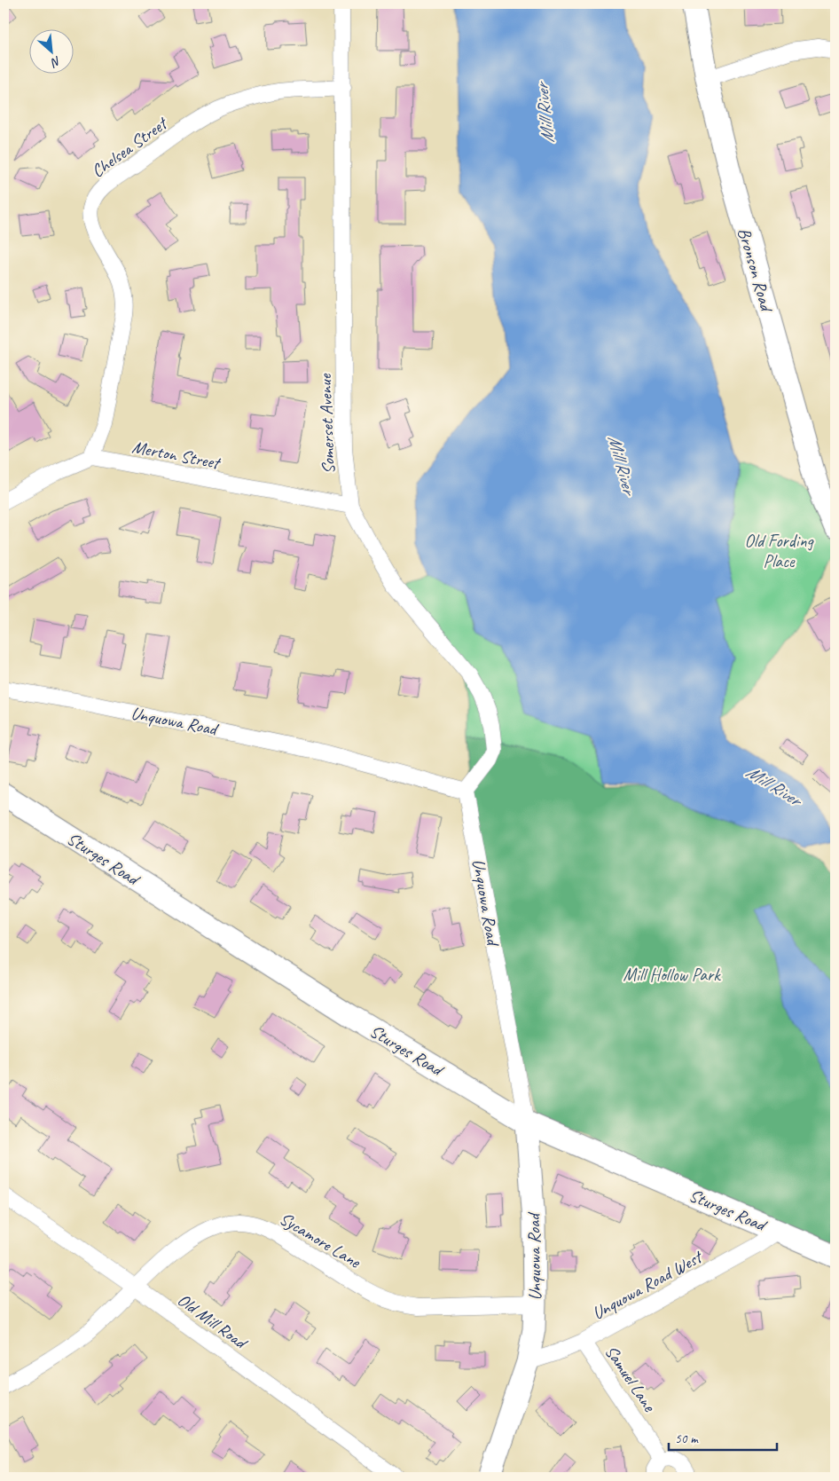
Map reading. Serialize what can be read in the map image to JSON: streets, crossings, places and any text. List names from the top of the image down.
{
  "streets": {
    "main road": ["Bronson Road", "Unquowa Road", "Sturges Road"],
    "street": [
      "Chelsea Street",
      "Somerset Avenue",
      "Merton Street",
      "Sycamore Lane",
      "Unquowa Road West",
      "Old Mill Road",
      "Samuel Lane"
    ]
  },
  "crossings": [
    ["Chelsea Street", "Somerset Avenue"],
    ["Chelsea Street", "Merton Street"],
    ["Somerset Avenue", "Merton Street"],
    ["Somerset Avenue", "Unquowa Road"],
    ["Unquowa Road", "Sturges Road"],
    ["Unquowa Road", "Sycamore Lane"],
    ["Unquowa Road", "Unquowa Road West"],
    ["Sturges Road", "Unquowa Road West"],
    ["Sycamore Lane", "Old Mill Road"],
    ["Unquowa Road West", "Samuel Lane"]
  ],
  "water": ["Mill River"],
  "parks": ["Old Fording Place", "Mill Hollow Park"],
  "scale_bar": "50 m",
  "north": "bottom right"
}
